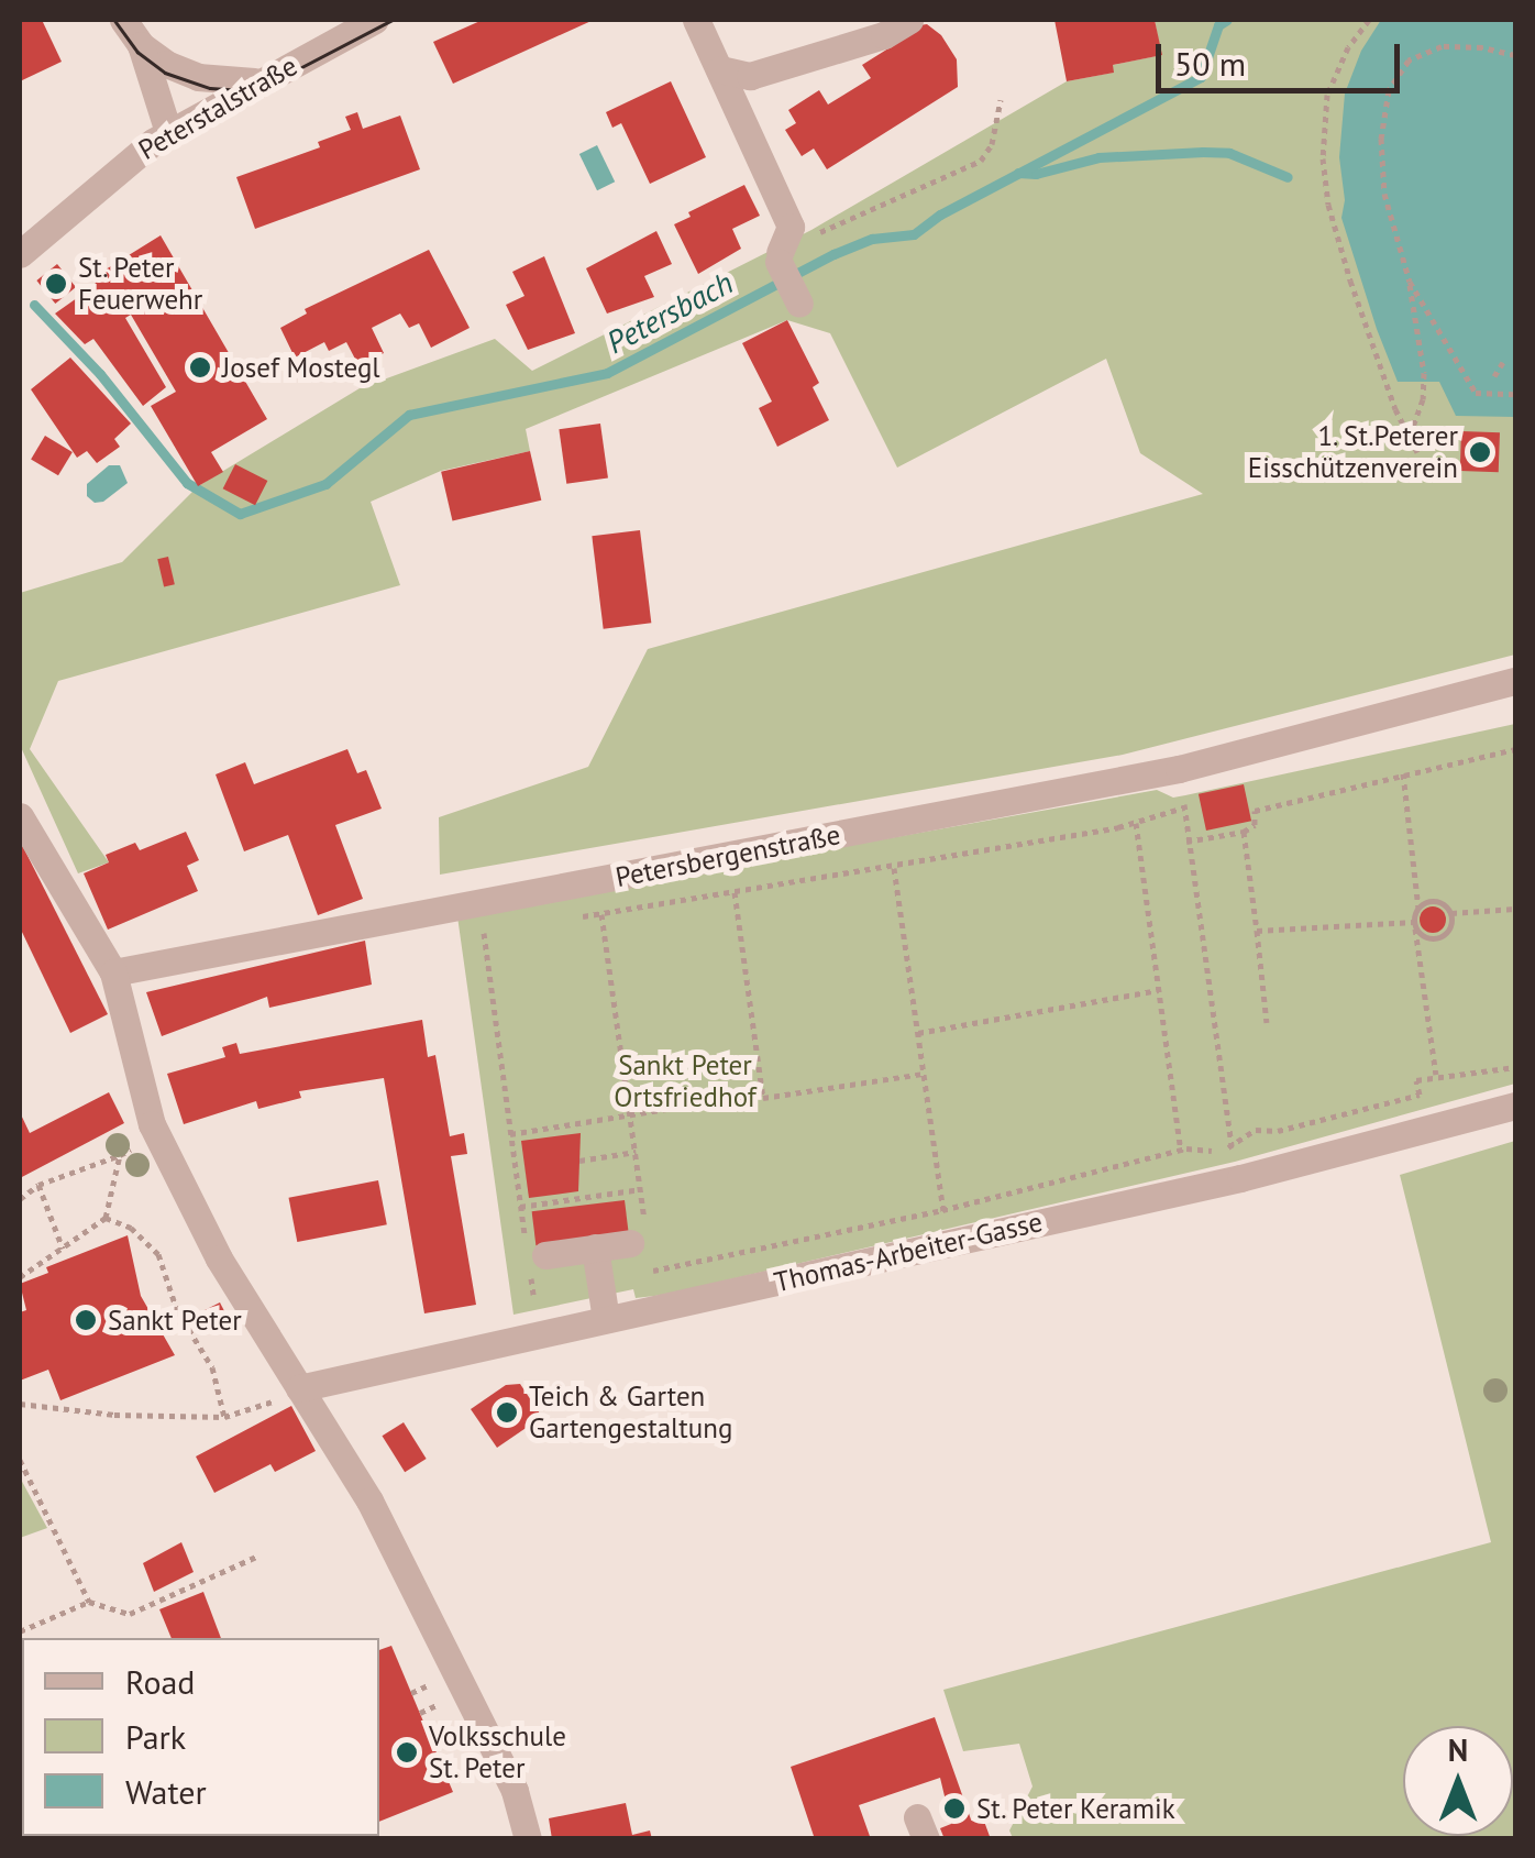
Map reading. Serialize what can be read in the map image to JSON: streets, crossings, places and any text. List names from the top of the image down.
{
  "streets": {
    "street": ["Peterstalstraße", "Petersbergenstraße", "Thomas-Arbeiter-Gasse"]
  },
  "water": ["Petersbach"],
  "parks": ["Sankt Peter Ortsfriedhof"],
  "places": [
    "St. Peter Feuerwehr",
    "Josef Mostegl",
    "1. St.Peterer Eisschützenverein",
    "Sankt Peter",
    "Teich & Garten Gartengestaltung",
    "Volksschule St. Peter",
    "St. Peter Keramik"
  ],
  "legend": ["Road", "Park", "Water"],
  "scale_bar": "50 m",
  "north": "top"
}
